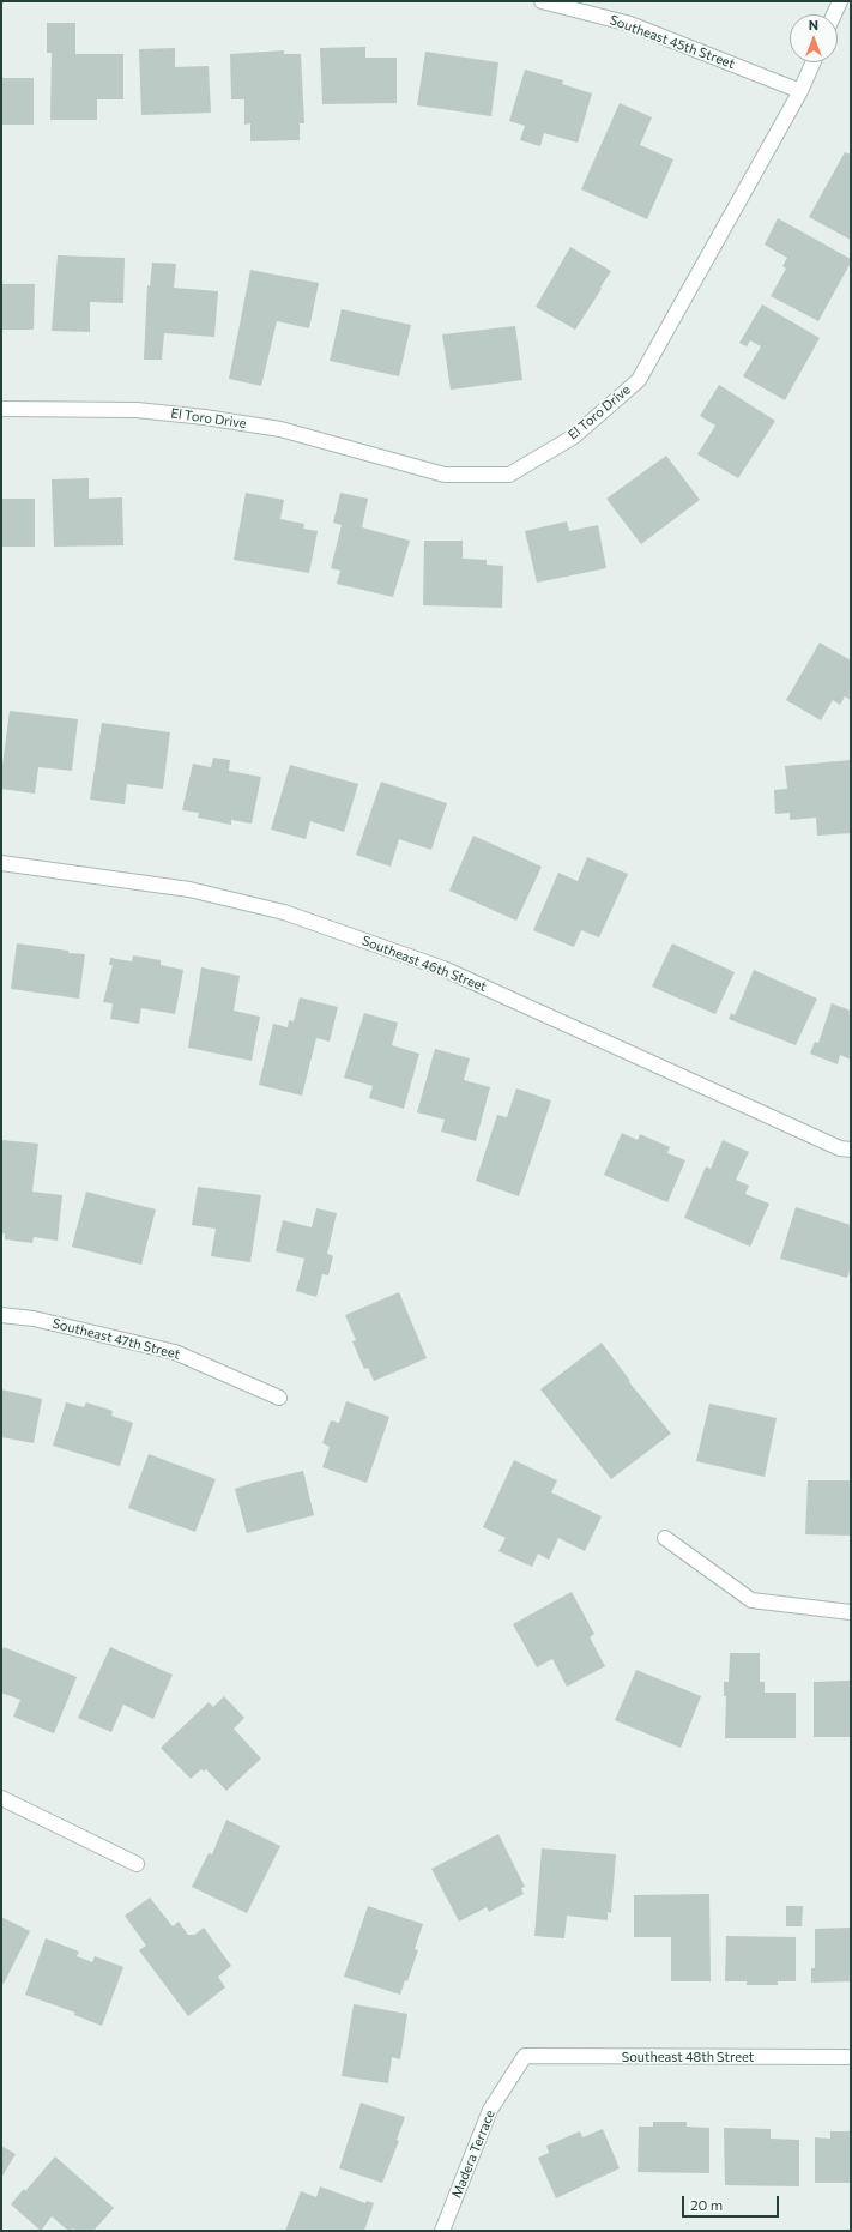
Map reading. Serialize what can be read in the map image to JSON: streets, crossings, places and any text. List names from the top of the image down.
{
  "streets": {
    "street": [
      "Southeast 45th Street",
      "El Toro Drive",
      "Southeast 46th Street",
      "Southeast 47th Street",
      "Southeast 48th Street",
      "Madera Terrace"
    ]
  },
  "crossings": [
    ["Southeast 45th Street", "El Toro Drive"],
    ["Southeast 48th Street", "Madera Terrace"]
  ],
  "scale_bar": "20 m",
  "north": "top"
}
